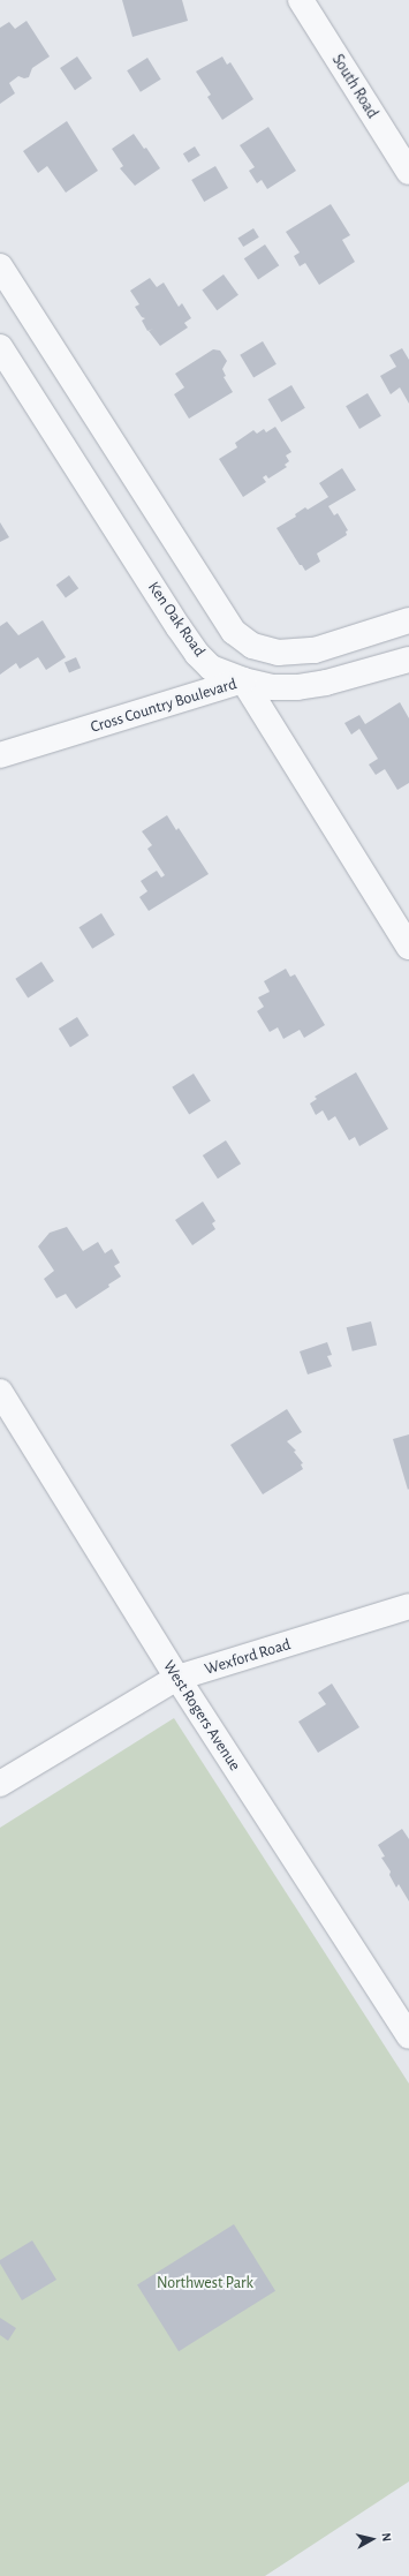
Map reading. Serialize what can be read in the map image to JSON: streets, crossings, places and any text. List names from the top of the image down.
{
  "streets": {
    "street": [
      "South Road",
      "Ken Oak Road",
      "Cross Country Boulevard",
      "Wexford Road",
      "West Rogers Avenue"
    ]
  },
  "crossings": [
    ["Ken Oak Road", "Cross Country Boulevard"],
    ["Wexford Road", "West Rogers Avenue"]
  ],
  "parks": ["Northwest Park"],
  "north": "right"
}
